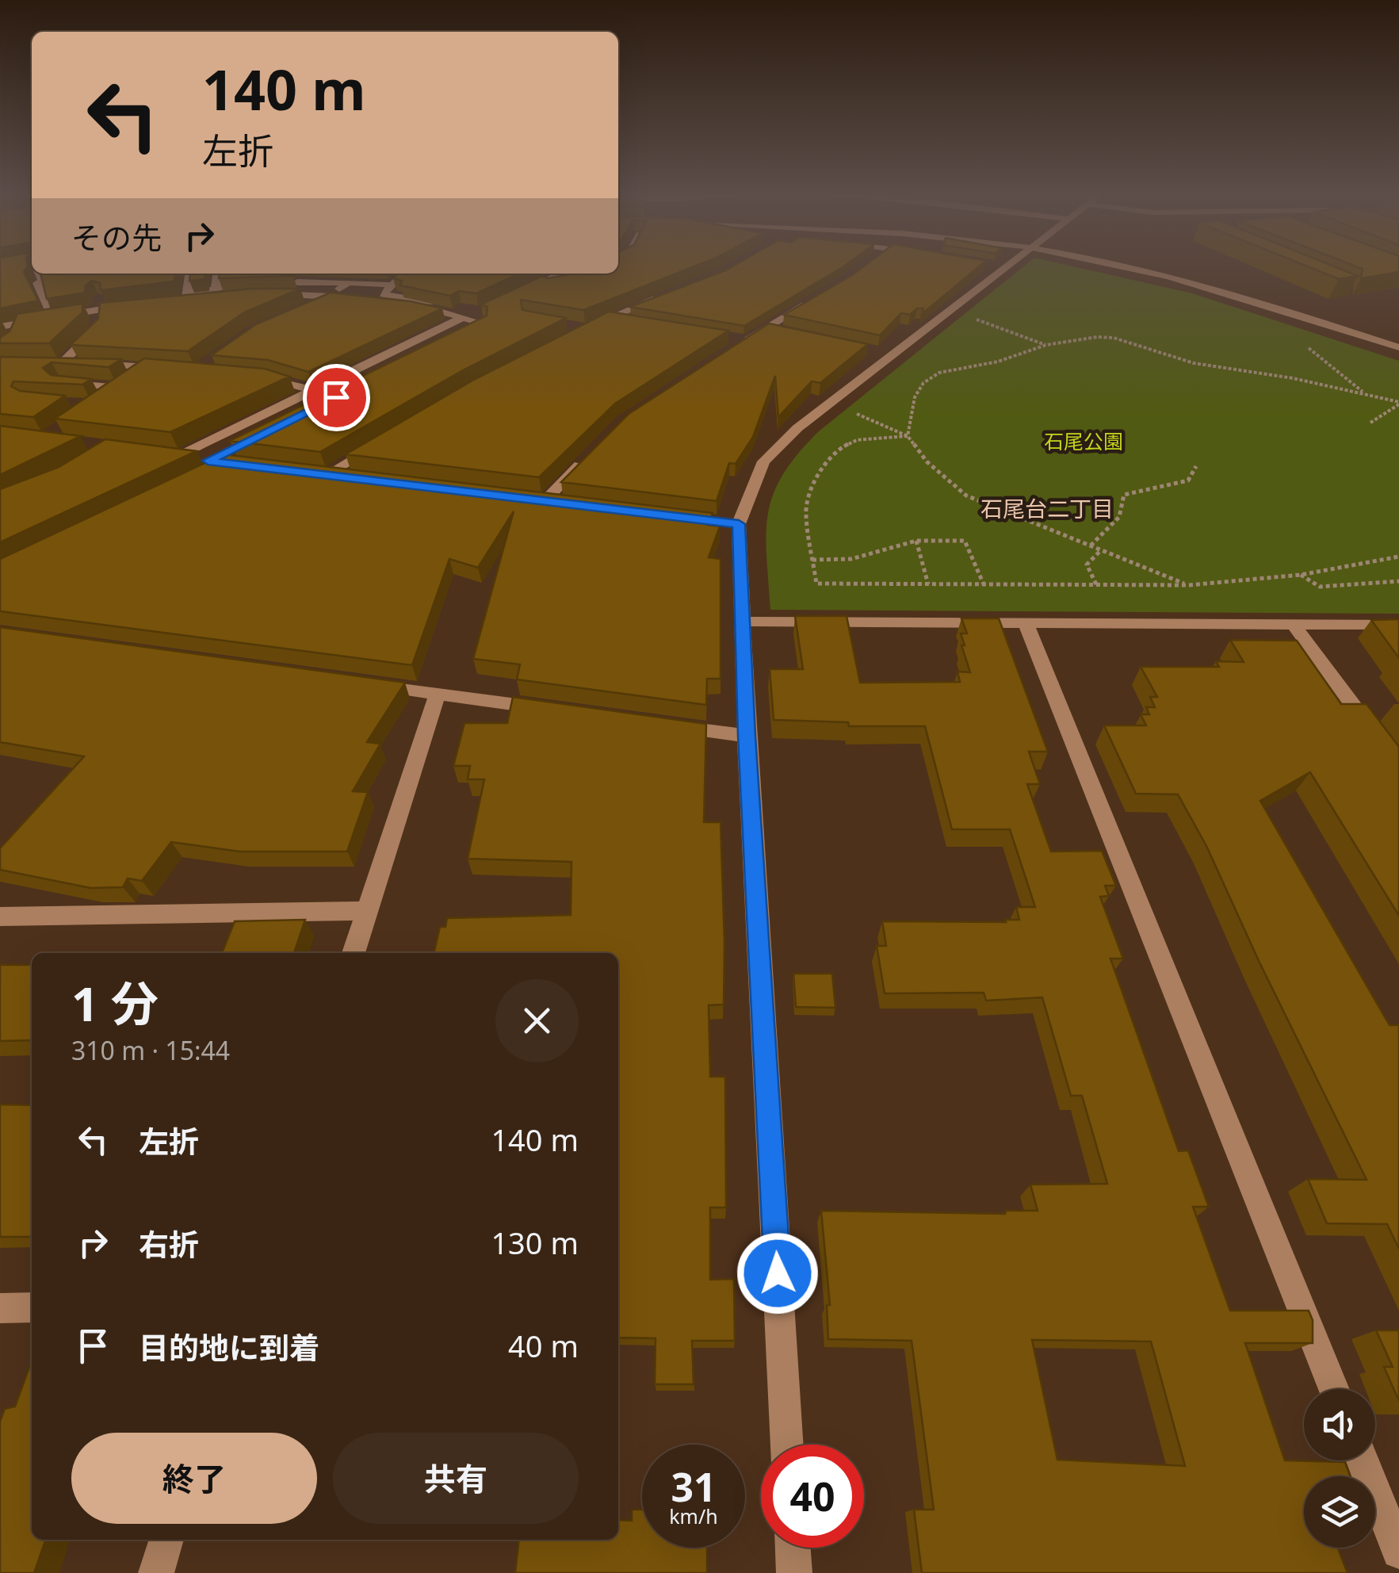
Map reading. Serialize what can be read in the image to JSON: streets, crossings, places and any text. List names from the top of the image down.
{
  "districts": ["石尾台二丁目"],
  "parks": ["石尾公園"],
  "page": {
    "turn": ["140 m", "左折"],
    "then": "その先",
    "heading": ["1 分", "310 m · 15:44"],
    "list": [
      {
        "name": "左折",
        "value": "140 m"
      },
      {
        "name": "右折",
        "value": "130 m"
      },
      {
        "name": "目的地に到着",
        "value": "40 m"
      }
    ],
    "buttons": ["終了", "共有"],
    "speed": "31 km/h",
    "limit": "40"
  }
}
